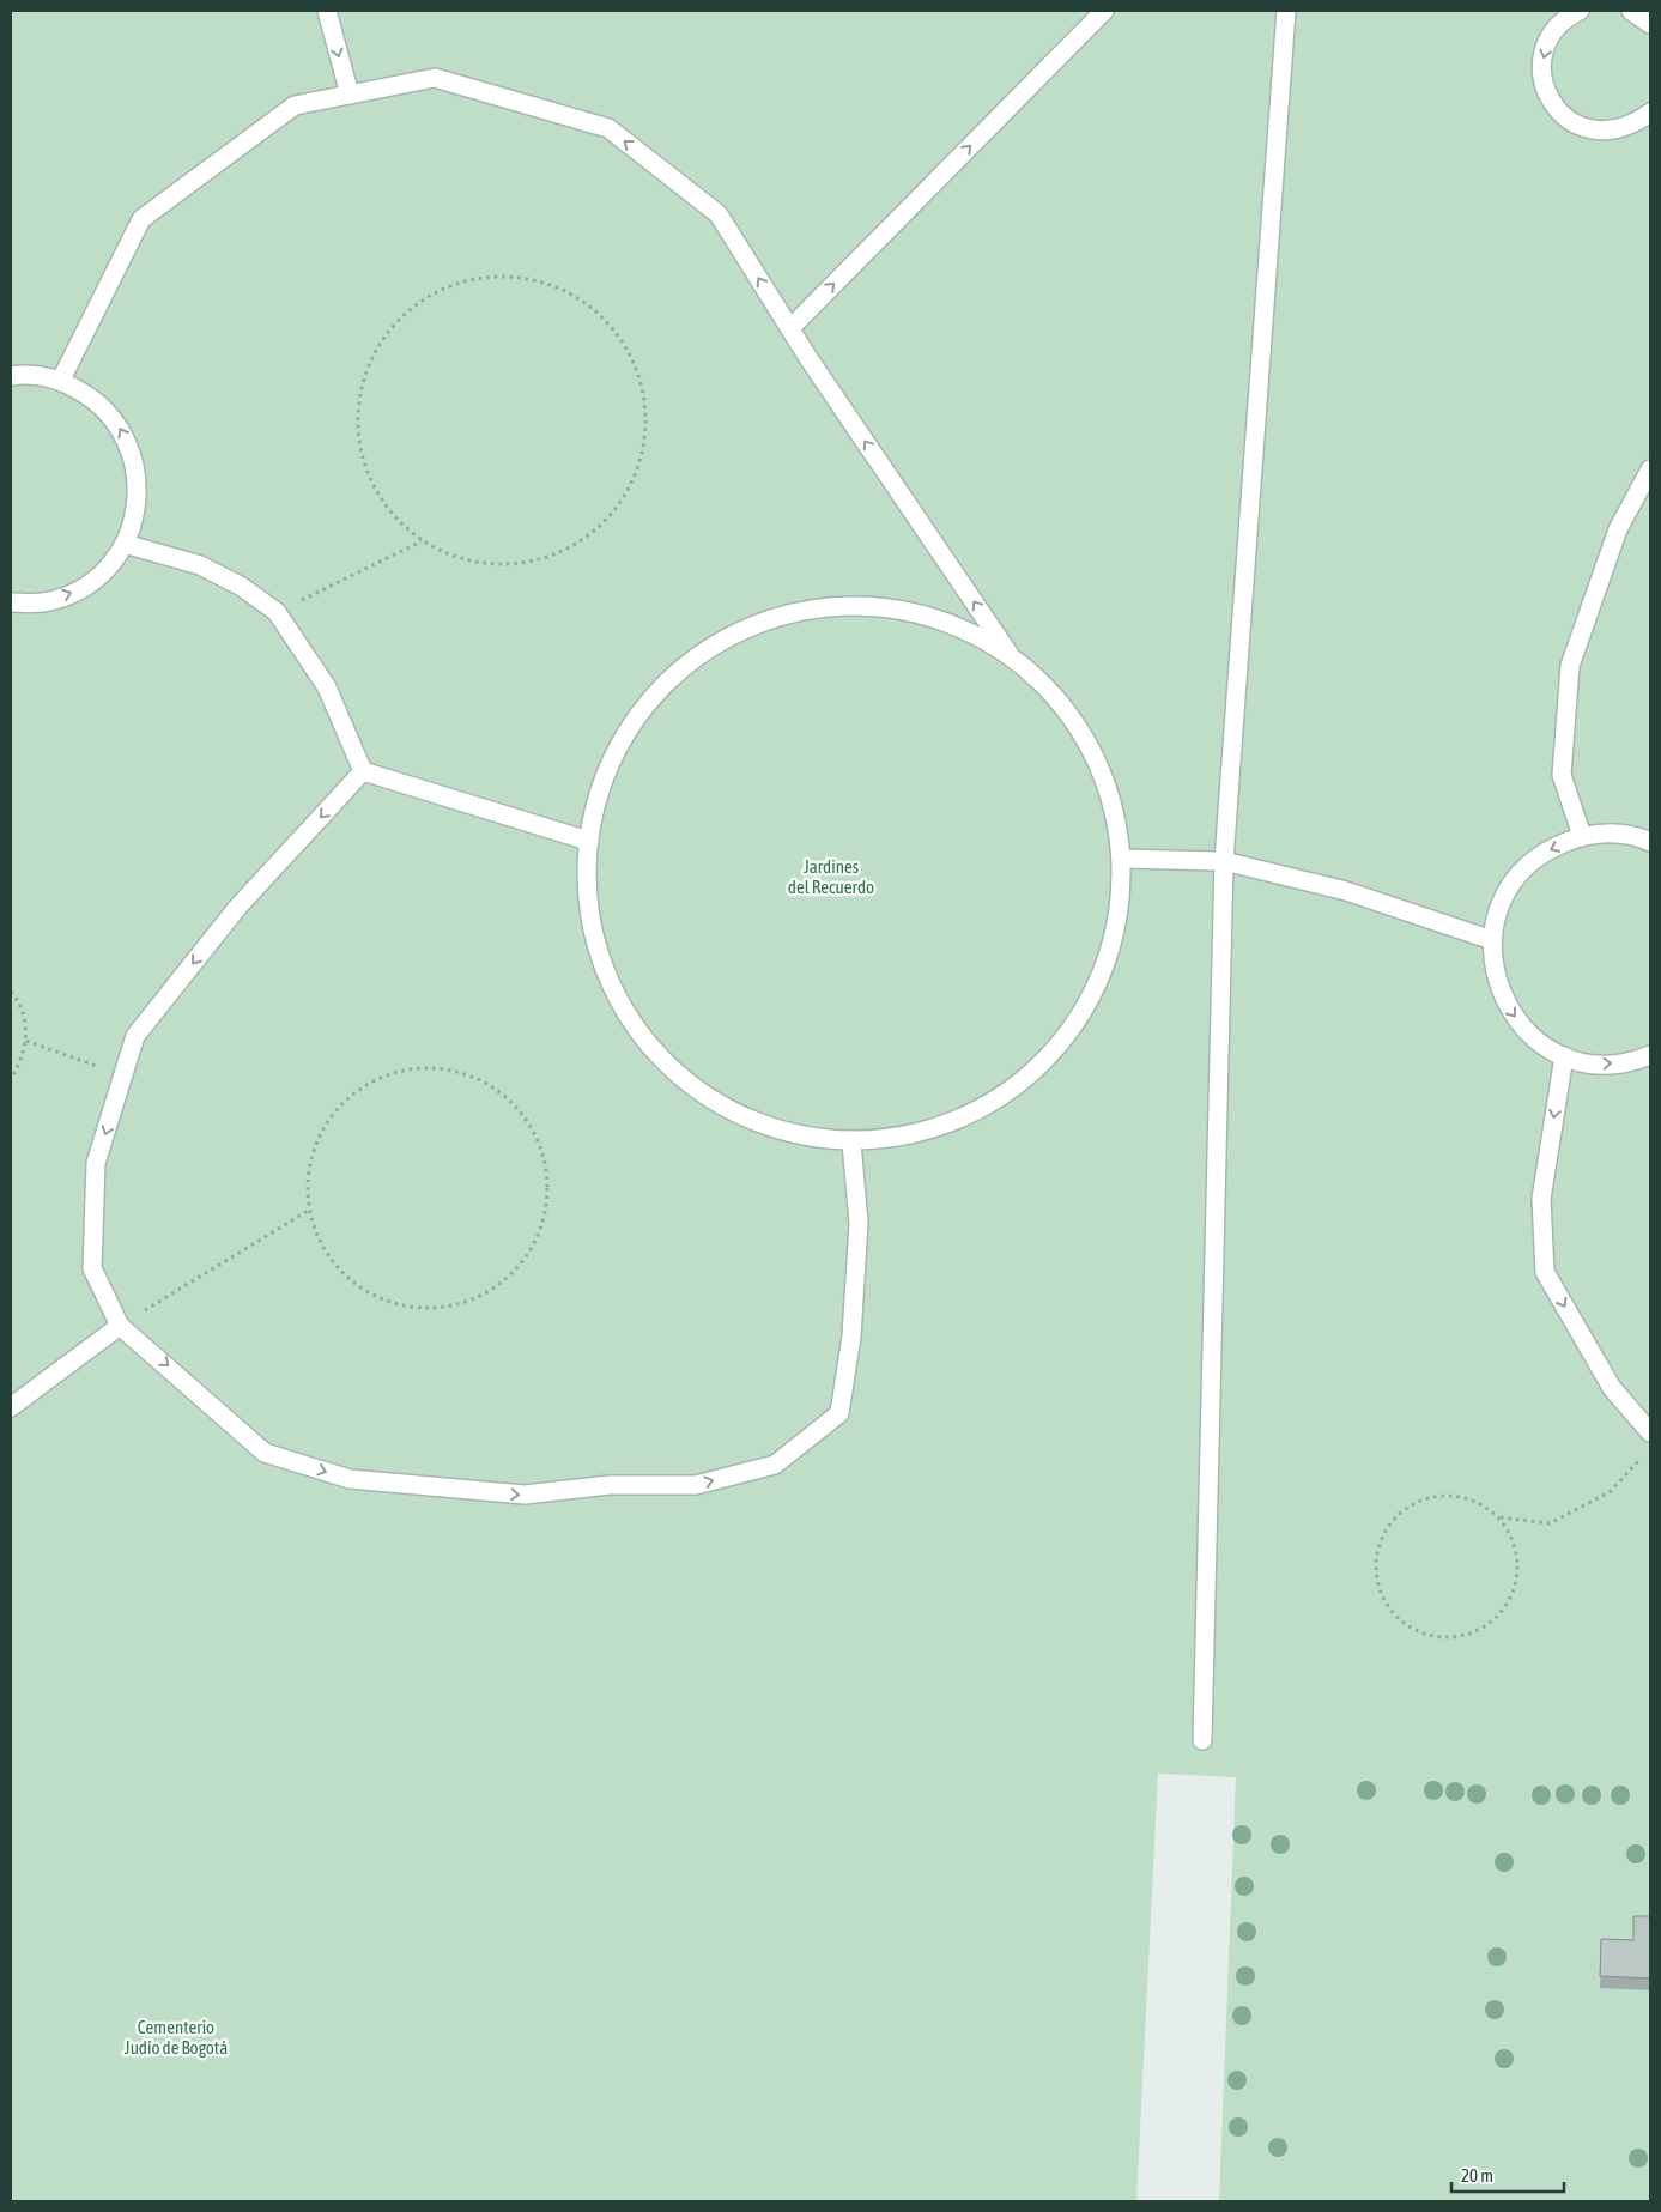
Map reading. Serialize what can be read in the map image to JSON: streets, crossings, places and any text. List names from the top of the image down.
{
  "parks": ["Jardines del Recuerdo", "Cementerio Judío de Bogotá"],
  "scale_bar": "20 m"
}
